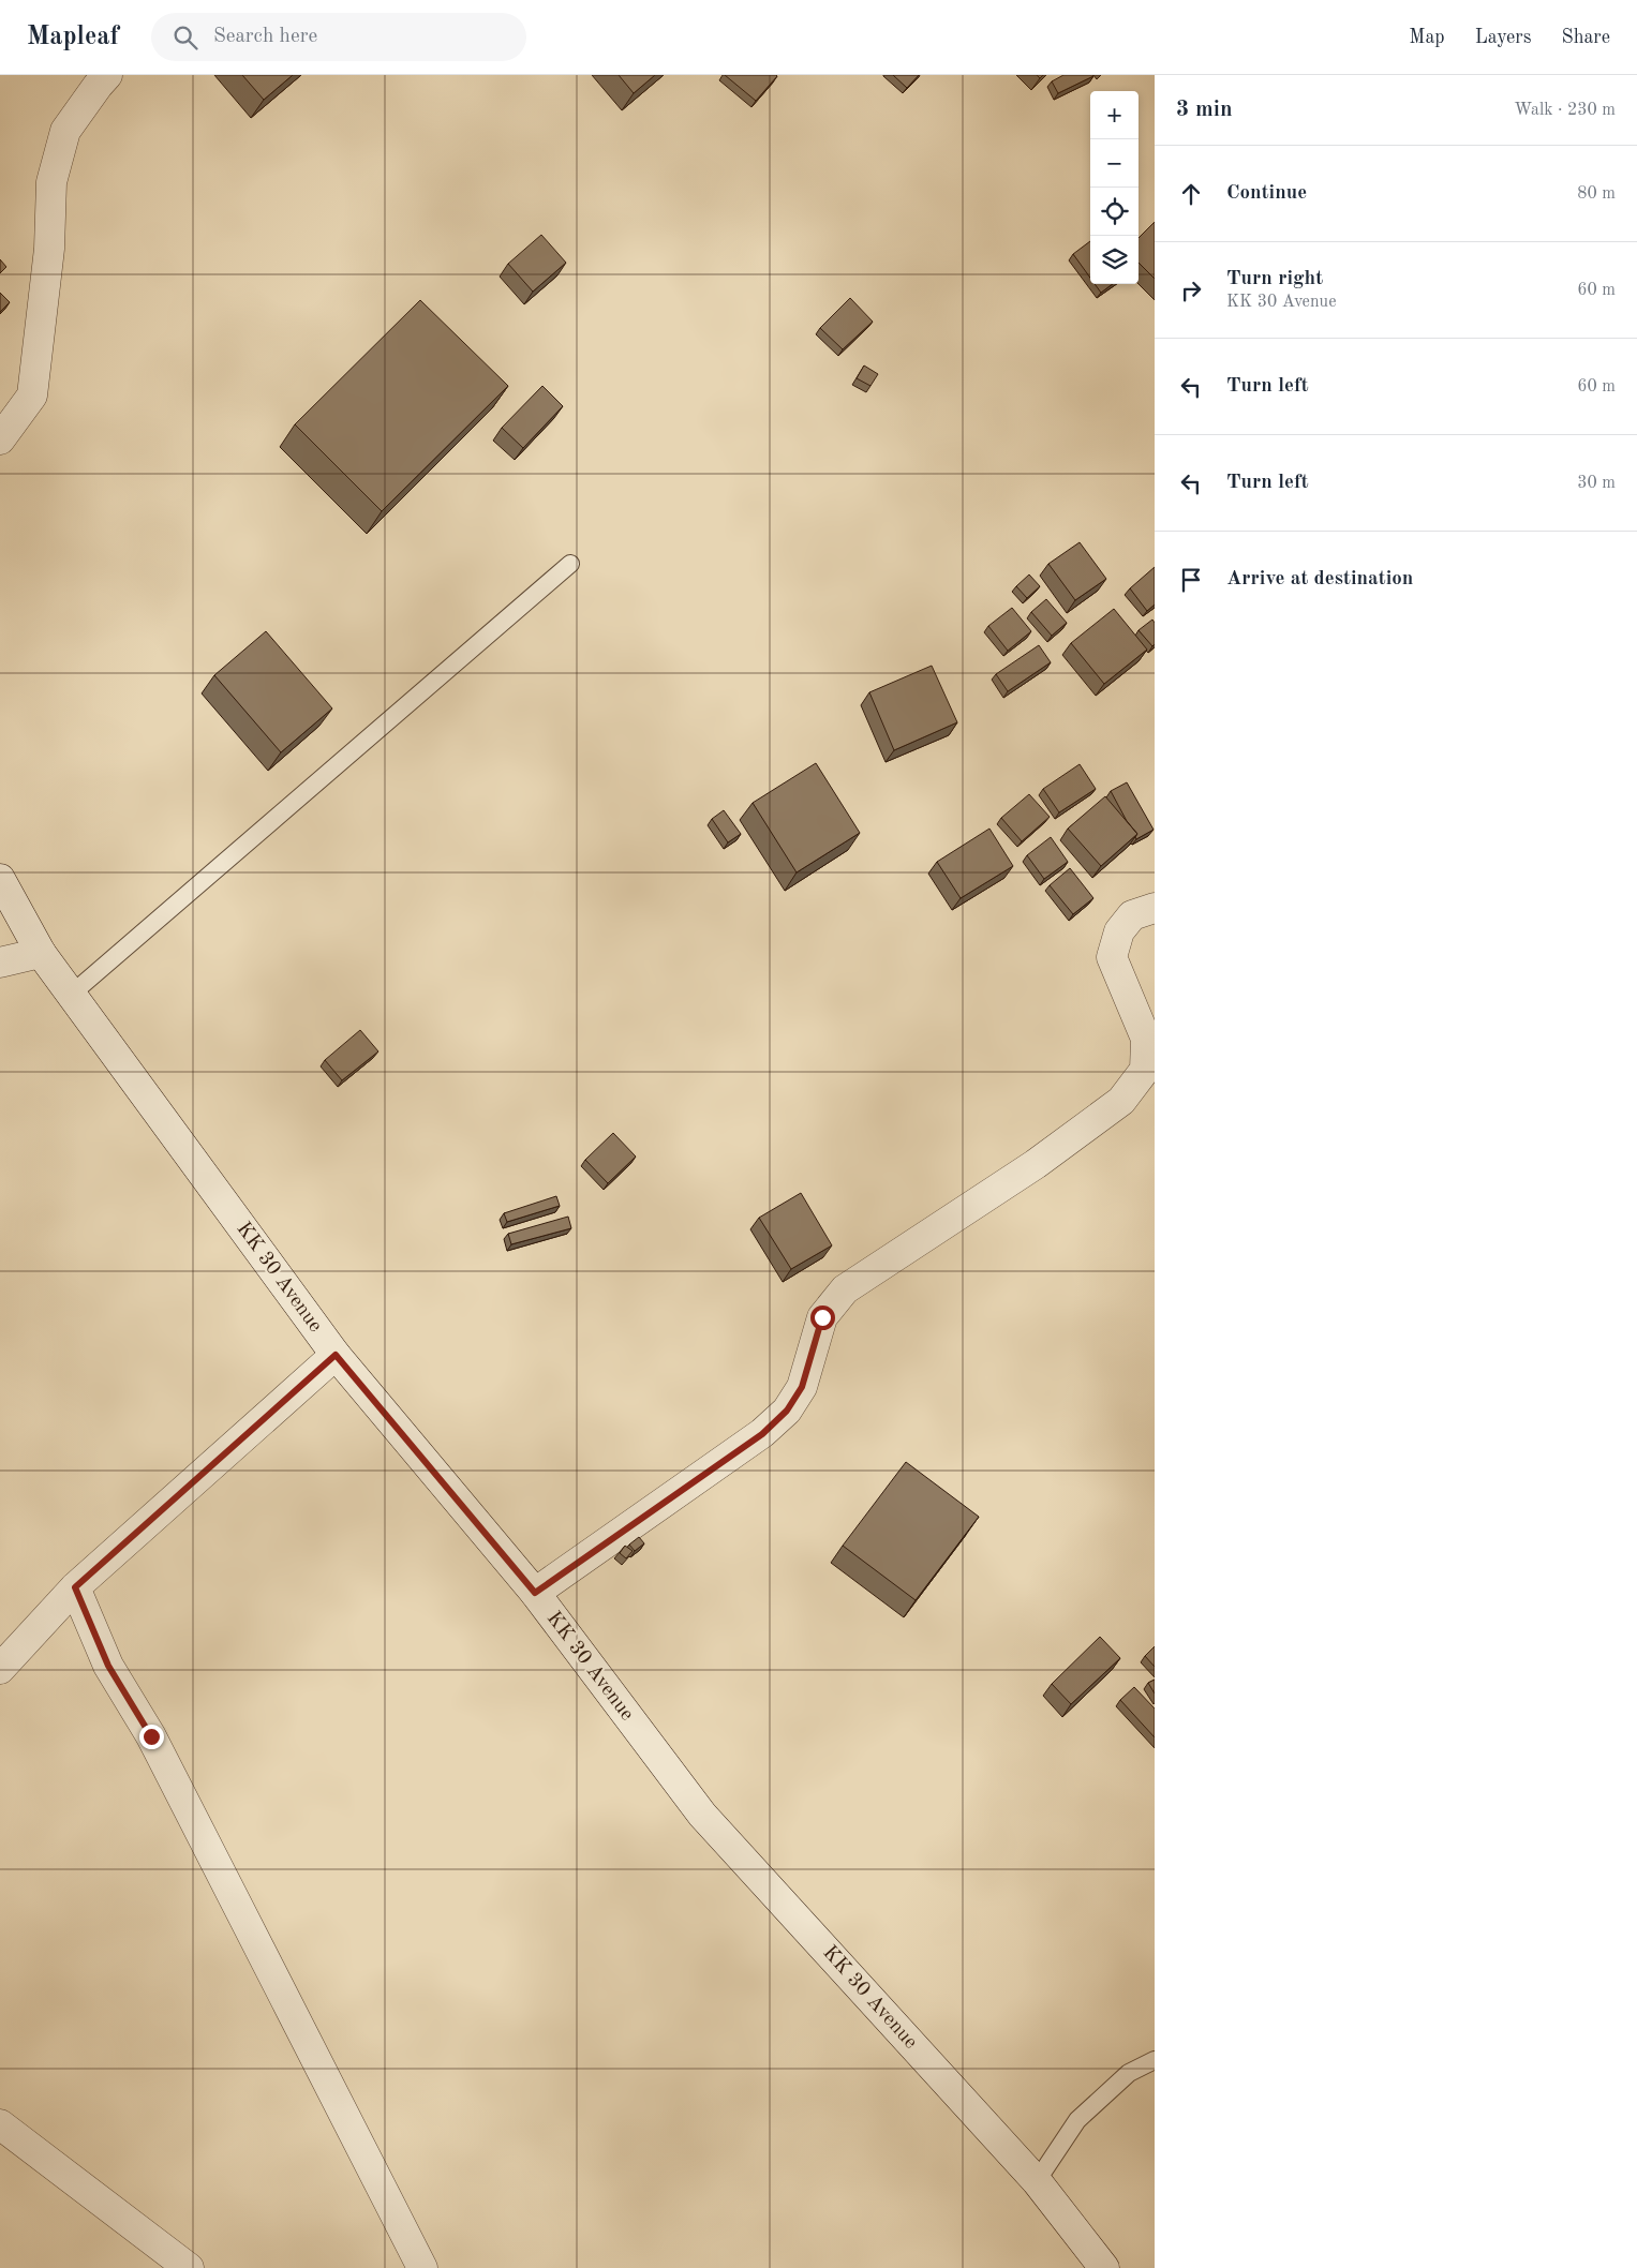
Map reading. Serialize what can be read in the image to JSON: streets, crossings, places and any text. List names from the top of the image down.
{
  "streets": {
    "street": ["KK 30 Avenue"]
  },
  "page": {
    "header": "Mapleaf",
    "search": "Search here",
    "nav": ["Map", "Layers", "Share"],
    "heading": ["3 min", "Walk · 230 m"],
    "map_buttons": ["+", "−"],
    "list": [
      ["Continue", "80 m"],
      ["Turn right", "KK 30 Avenue", "60 m"],
      ["Turn left", "60 m"],
      ["Turn left", "30 m"],
      "Arrive at destination"
    ]
  }
}
